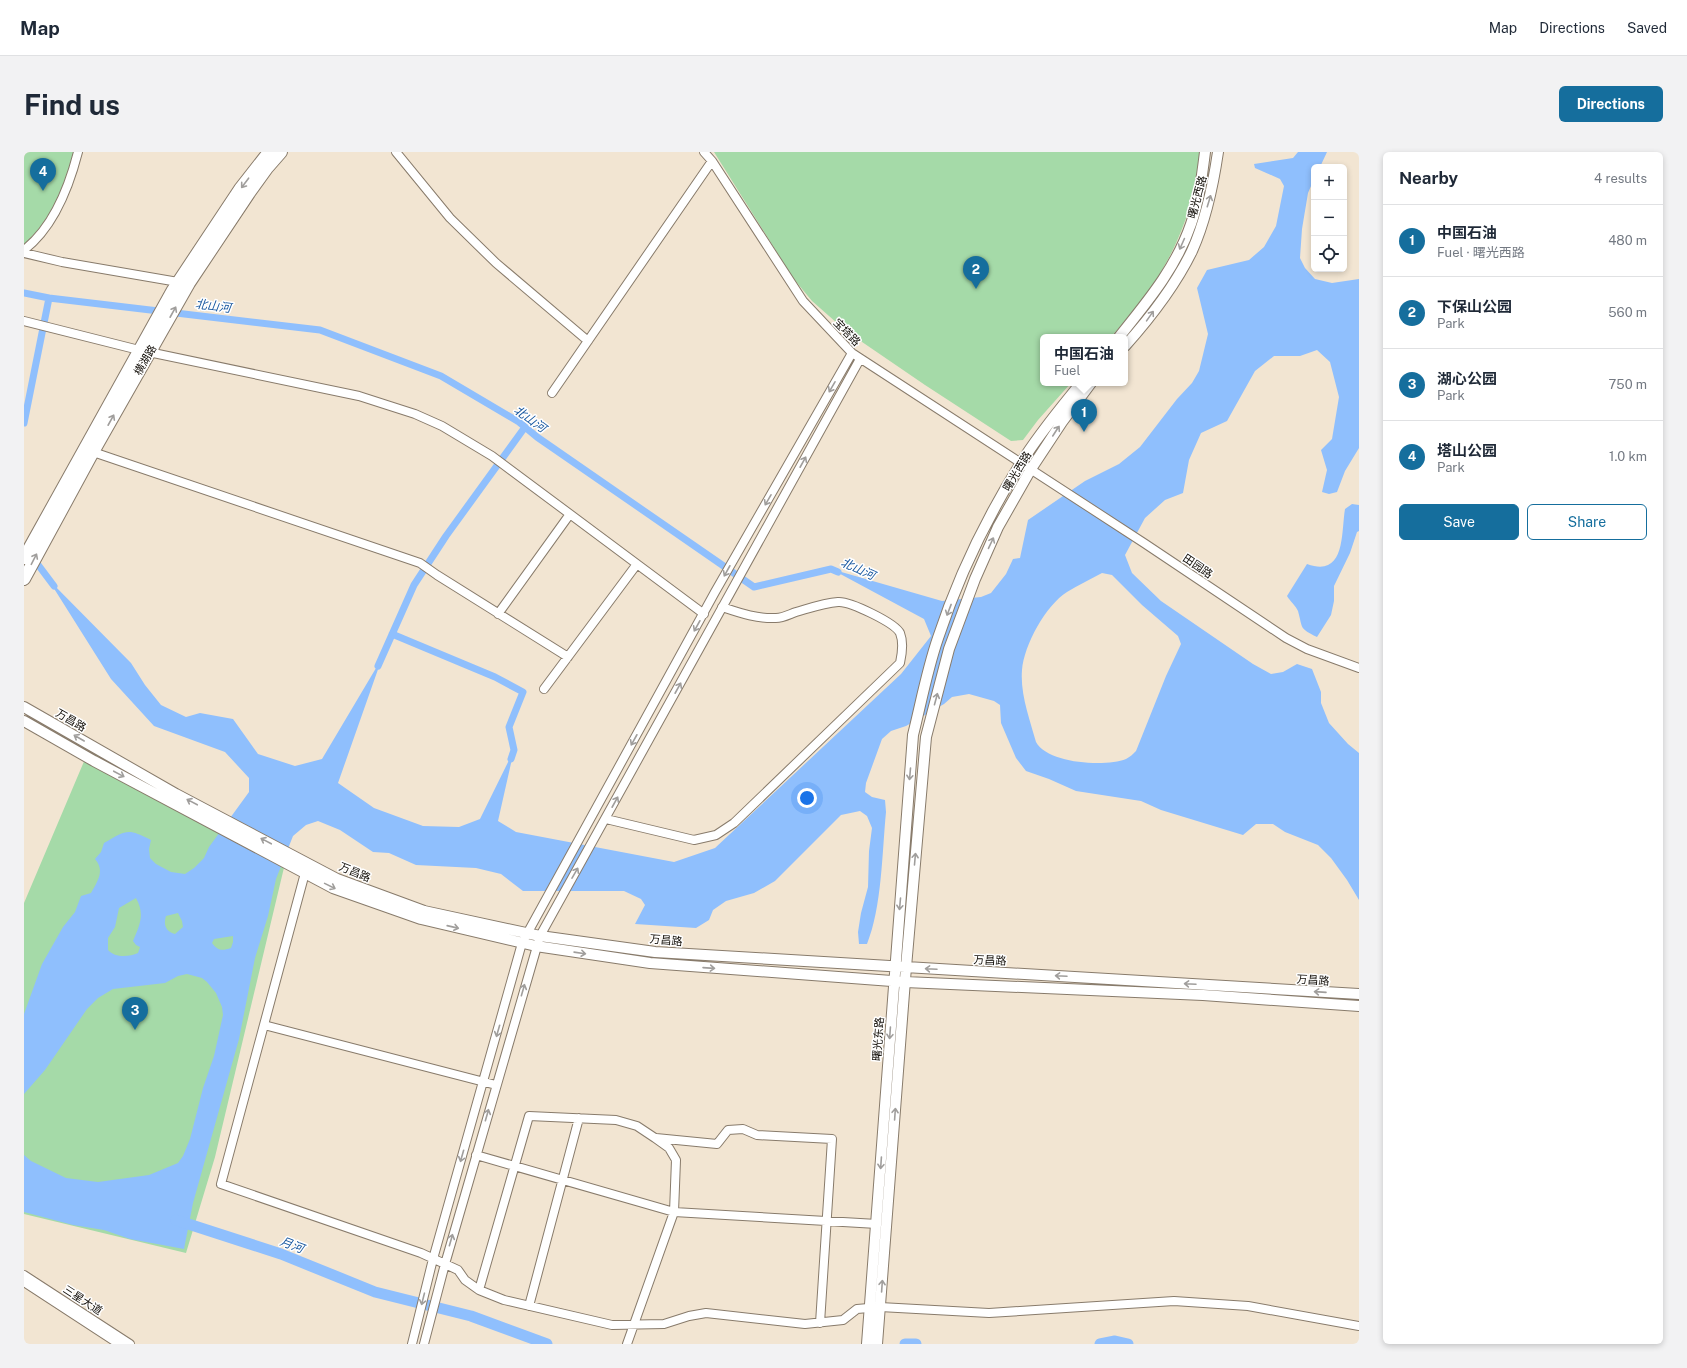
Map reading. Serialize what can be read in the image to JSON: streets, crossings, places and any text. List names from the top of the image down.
{
  "streets": {
    "highway": ["横湖路"],
    "main road": ["曙光西路", "万昌路", "曙光东路"],
    "street": ["宝塔路", "田园路", "三星大道"]
  },
  "crossings": [
    ["曙光西路", "宝塔路"],
    ["曙光西路", "田园路"],
    ["曙光西路", "曙光东路"],
    ["宝塔路", "田园路"],
    ["万昌路", "曙光东路"]
  ],
  "water": ["北山河", "月河"],
  "page": {
    "header": "Map",
    "nav": ["Map", "Directions", "Saved"],
    "buttons": [
      "Directions",
      ["Save", "Share"]
    ],
    "title": "Find us",
    "heading": ["Nearby", "4 results"],
    "pins": [
      "4",
      "2",
      "1",
      "3"
    ],
    "map_buttons": ["+", "−"],
    "list": [
      {
        "mark": "1",
        "name": "中国石油",
        "note": "Fuel · 曙光西路",
        "value": "480 m"
      },
      {
        "mark": "2",
        "name": "下保山公园",
        "note": "Park",
        "value": "560 m"
      },
      {
        "mark": "3",
        "name": "湖心公园",
        "note": "Park",
        "value": "750 m"
      },
      {
        "mark": "4",
        "name": "塔山公园",
        "note": "Park",
        "value": "1.0 km"
      }
    ],
    "popup": ["中国石油", "Fuel"]
  }
}
